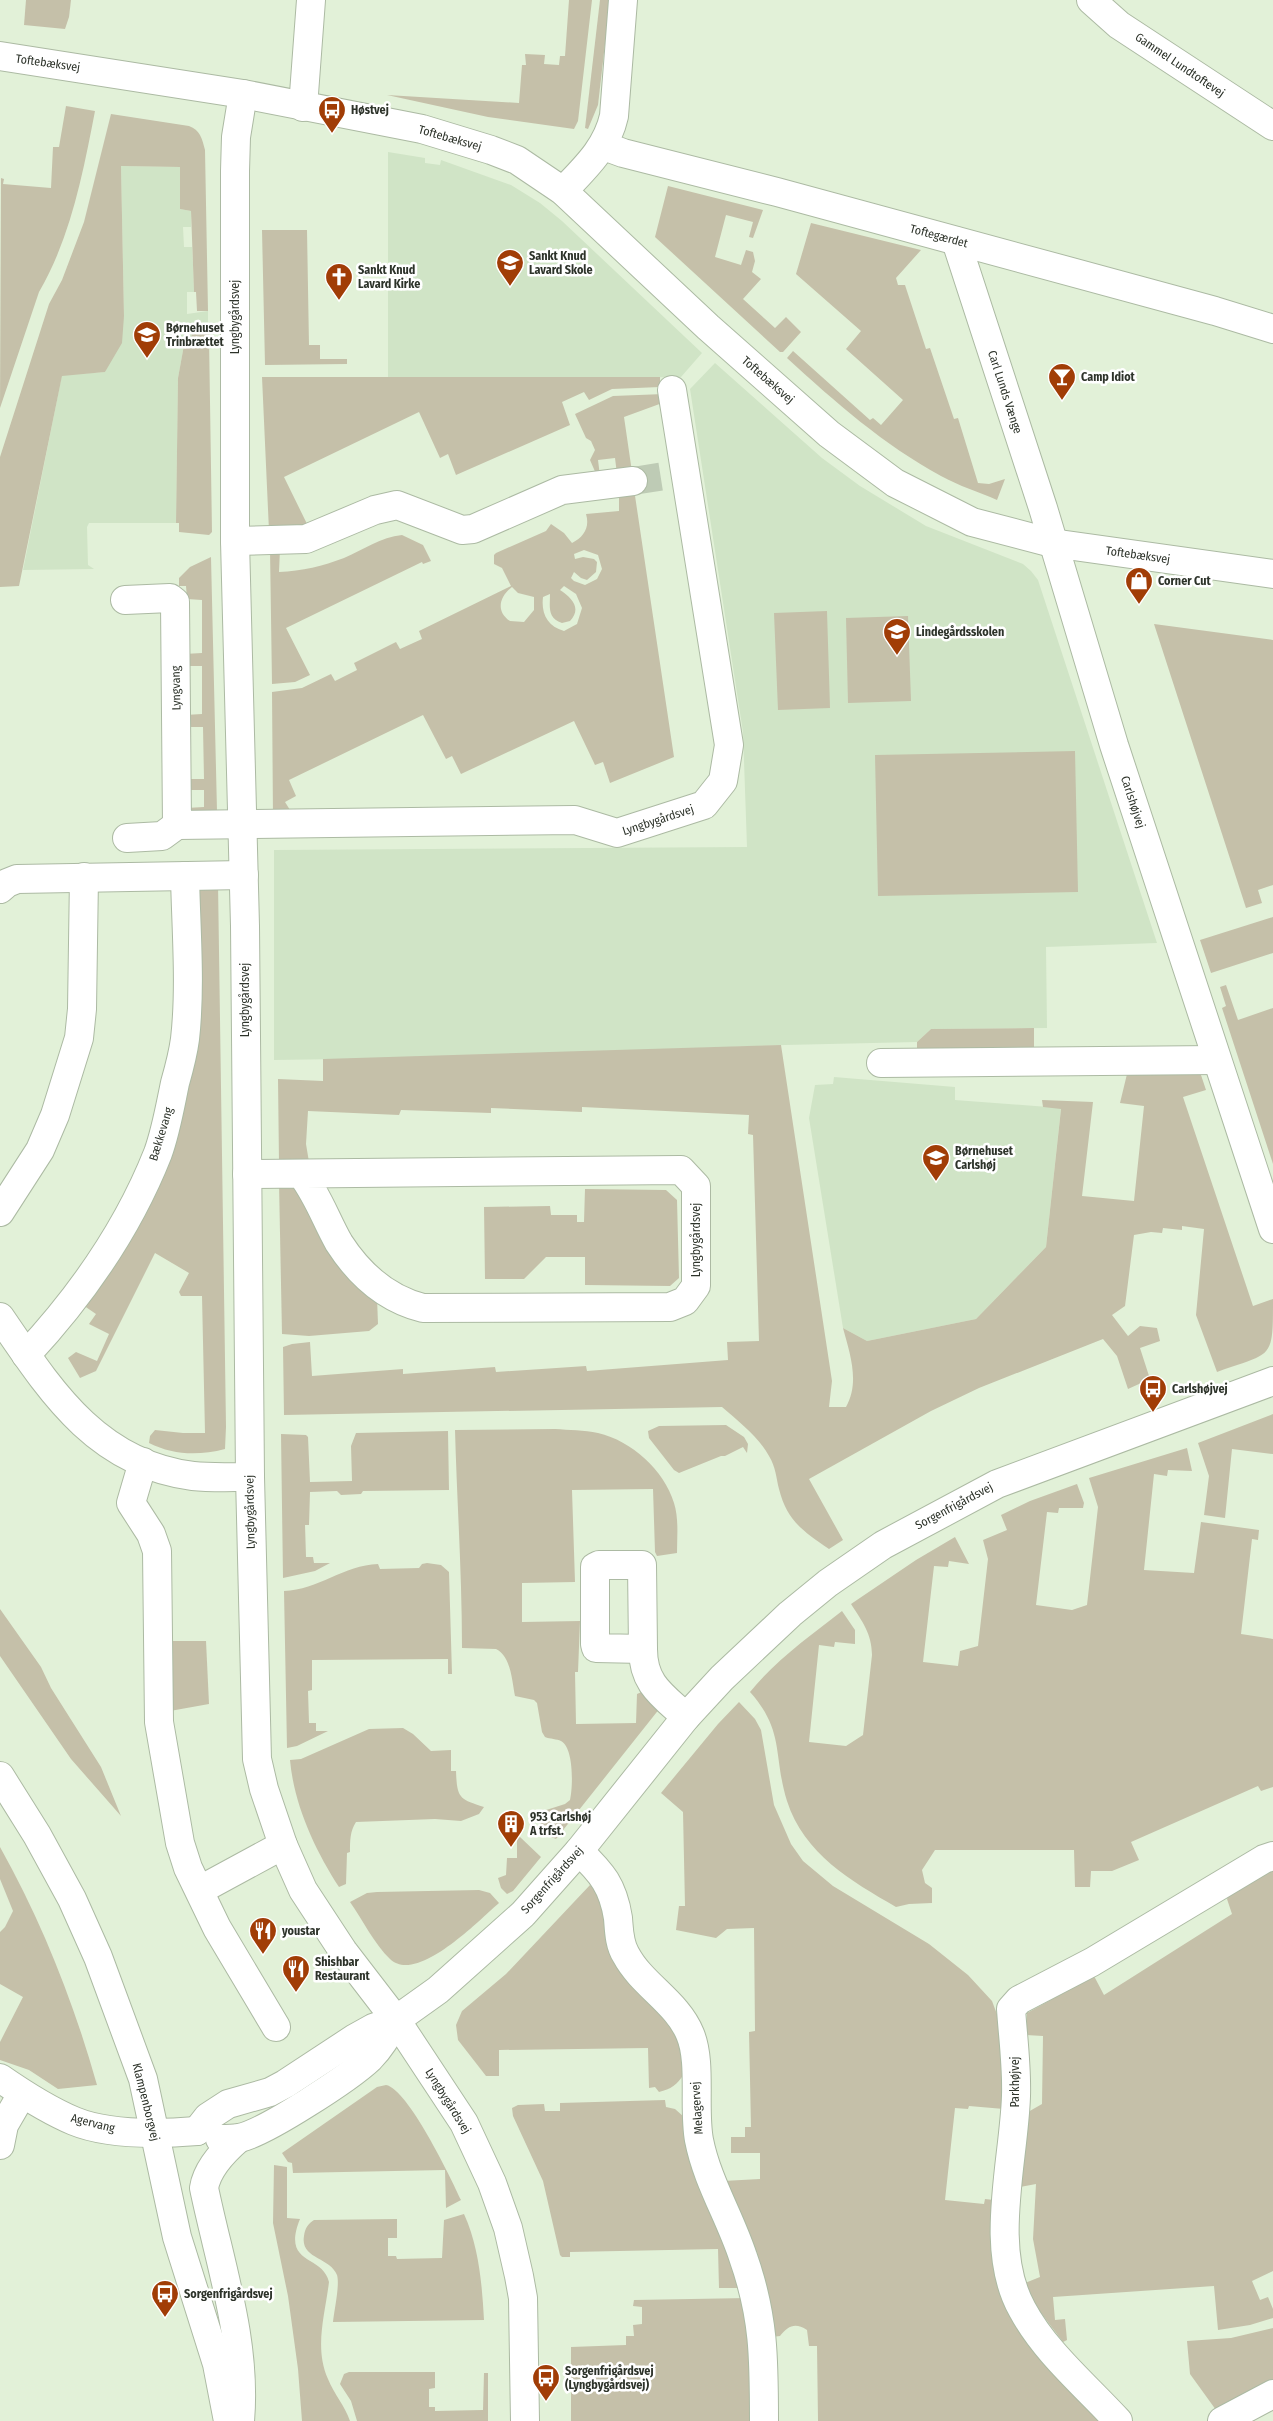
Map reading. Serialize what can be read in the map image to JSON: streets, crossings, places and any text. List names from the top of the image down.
{
  "streets": {
    "street": [
      "Toftebæksvej",
      "Gammel Lundtoftevej",
      "Toftegærdet",
      "Lyngbygårdsvej",
      "Carl Lunds Vænge",
      "Lyngvang",
      "Carlshøjvej",
      "Bækkevang",
      "Sorgenfrigårdsvej",
      "Parkhøjvej",
      "Klampenborgvej",
      "Melagervej",
      "Agervang"
    ]
  },
  "crossings": [
    ["Toftebæksvej", "Lyngbygårdsvej"],
    ["Toftebæksvej", "Carl Lunds Vænge"],
    ["Toftebæksvej", "Carlshøjvej"],
    ["Toftegærdet", "Carl Lunds Vænge"],
    ["Lyngbygårdsvej", "Sorgenfrigårdsvej"],
    ["Carl Lunds Vænge", "Carlshøjvej"],
    ["Sorgenfrigårdsvej", "Melagervej"],
    ["Sorgenfrigårdsvej", "Agervang"],
    ["Klampenborgvej", "Agervang"]
  ],
  "places": {
    "bus stop": [
      "Høstvej",
      "Carlshøjvej",
      "Sorgenfrigårdsvej",
      "Sorgenfrigårdsvej (Lyngbygårdsvej)"
    ],
    "school or university": [
      "Sankt Knud Lavard Skole",
      "Børnehuset Trinbrættet",
      "Lindegårdsskolen",
      "Børnehuset Carlshøj"
    ],
    "church": ["Sankt Knud Lavard Kirke"],
    "bar": ["Camp Idiot"],
    "shop": ["Corner Cut"],
    "building": ["953 Carlshøj A trfst."],
    "restaurant": ["youstar", "Shishbar Restaurant"]
  }
}
